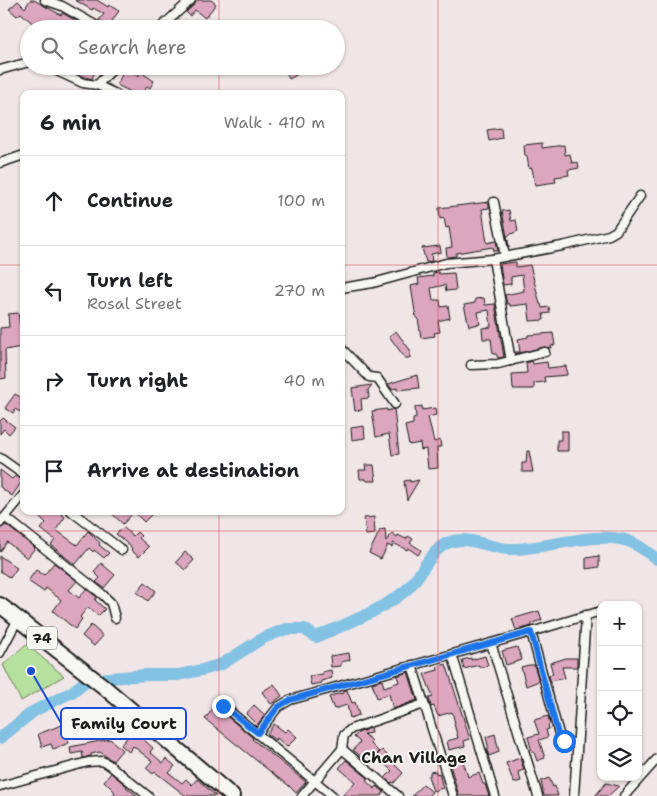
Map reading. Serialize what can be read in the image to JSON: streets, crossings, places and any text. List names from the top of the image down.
{
  "streets": {
    "highway": ["74"]
  },
  "districts": ["Chan Village"],
  "places": ["Family Court"],
  "page": {
    "search": "Search here",
    "heading": ["6 min", "Walk · 410 m"],
    "list": [
      ["Continue", "100 m"],
      ["Turn left", "Rosal Street", "270 m"],
      ["Turn right", "40 m"],
      "Arrive at destination"
    ],
    "map_buttons": ["+", "−"]
  }
}
